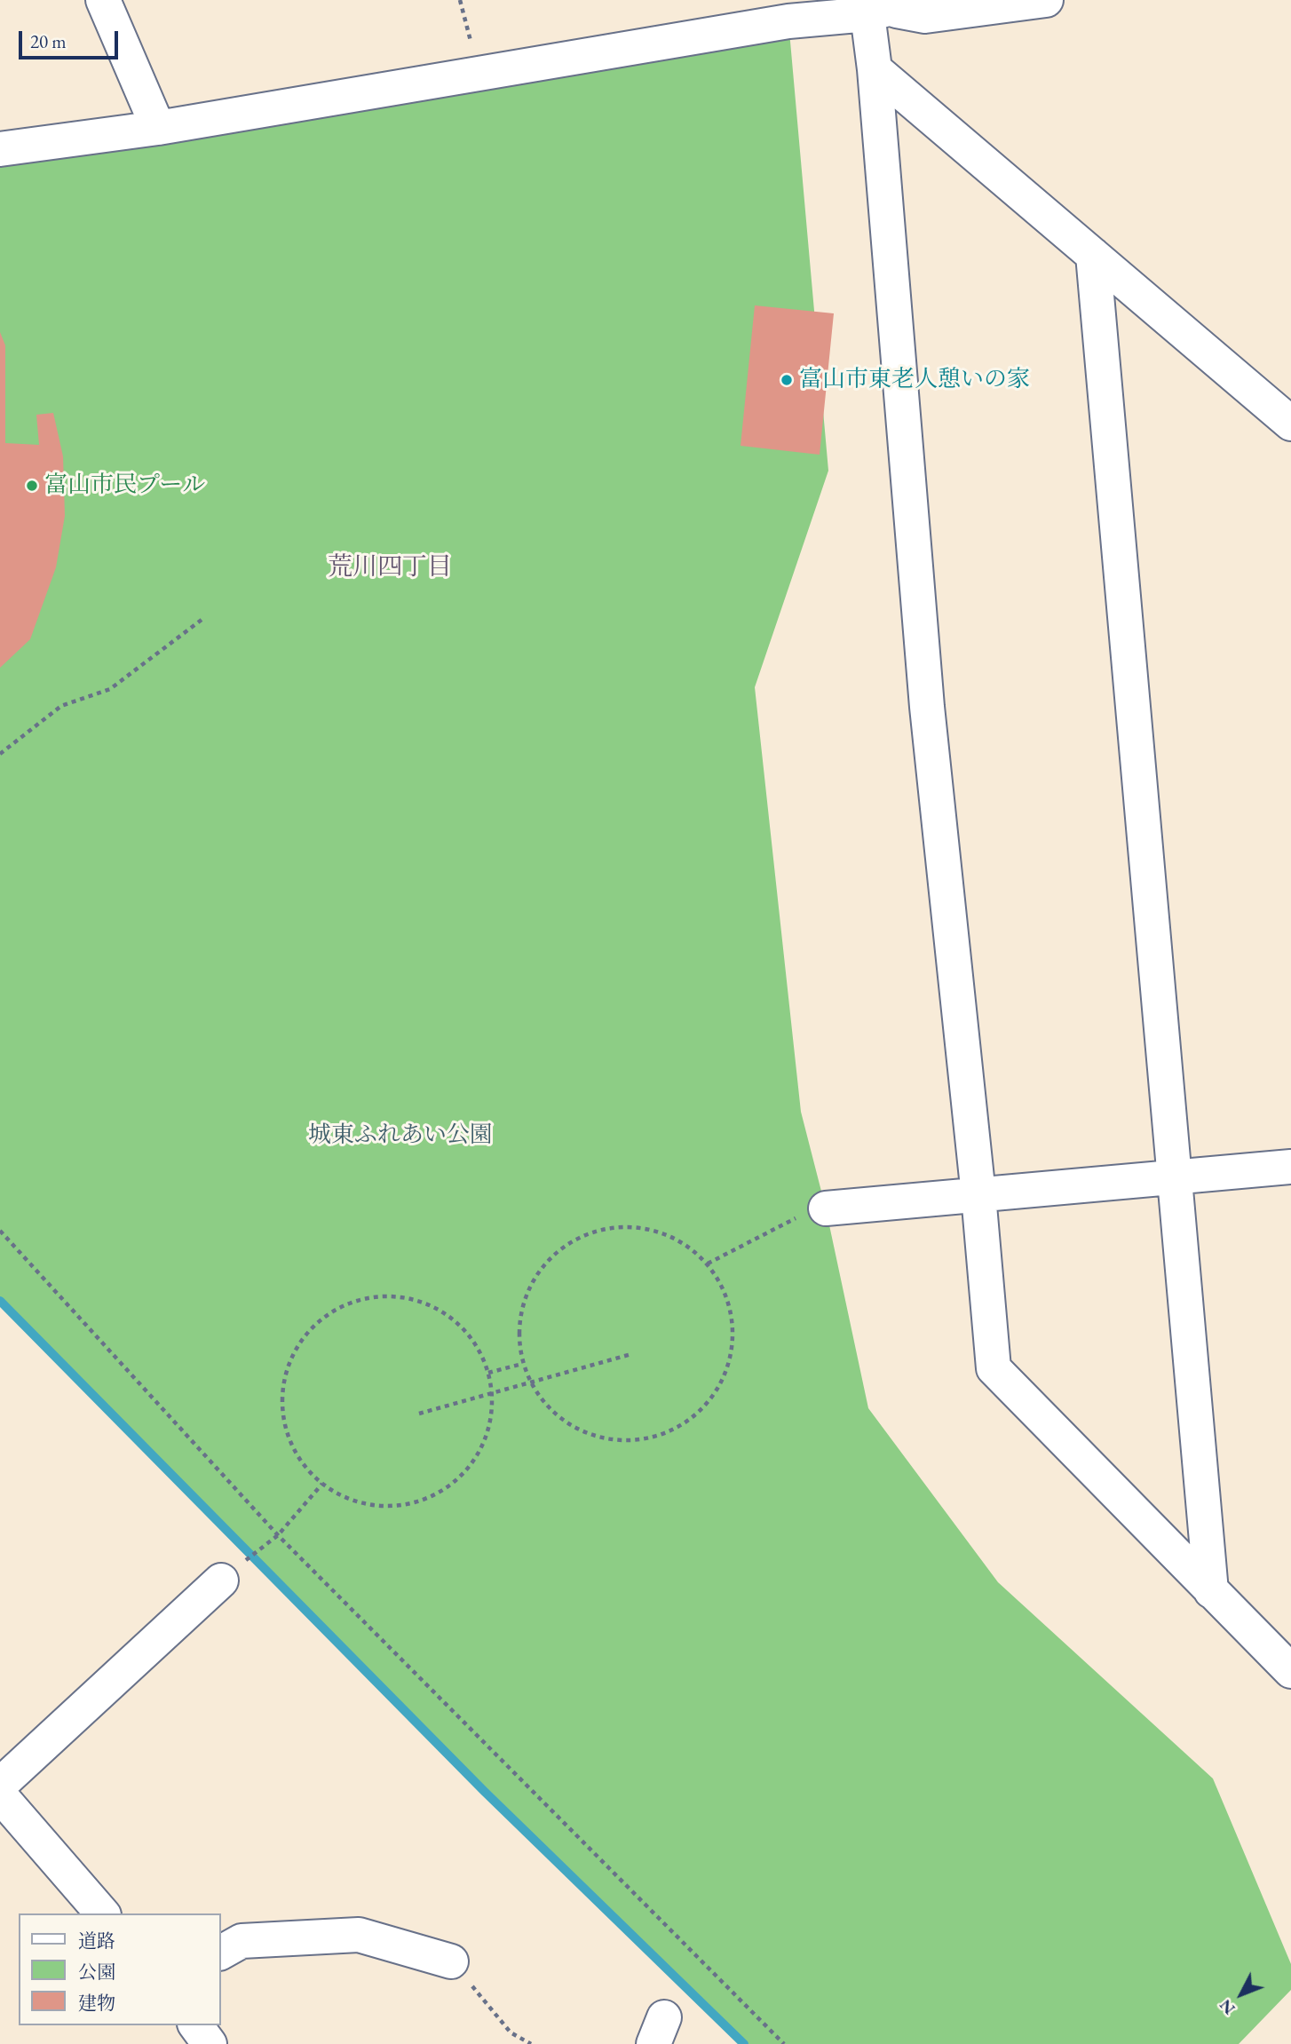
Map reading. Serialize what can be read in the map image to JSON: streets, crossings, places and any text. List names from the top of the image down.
{
  "districts": ["荒川四丁目"],
  "parks": ["城東ふれあい公園"],
  "places": ["富山市東老人憩いの家", "富山市民プール"],
  "legend": ["道路", "公園", "建物"],
  "scale_bar": "20 m",
  "north": "bottom left"
}
